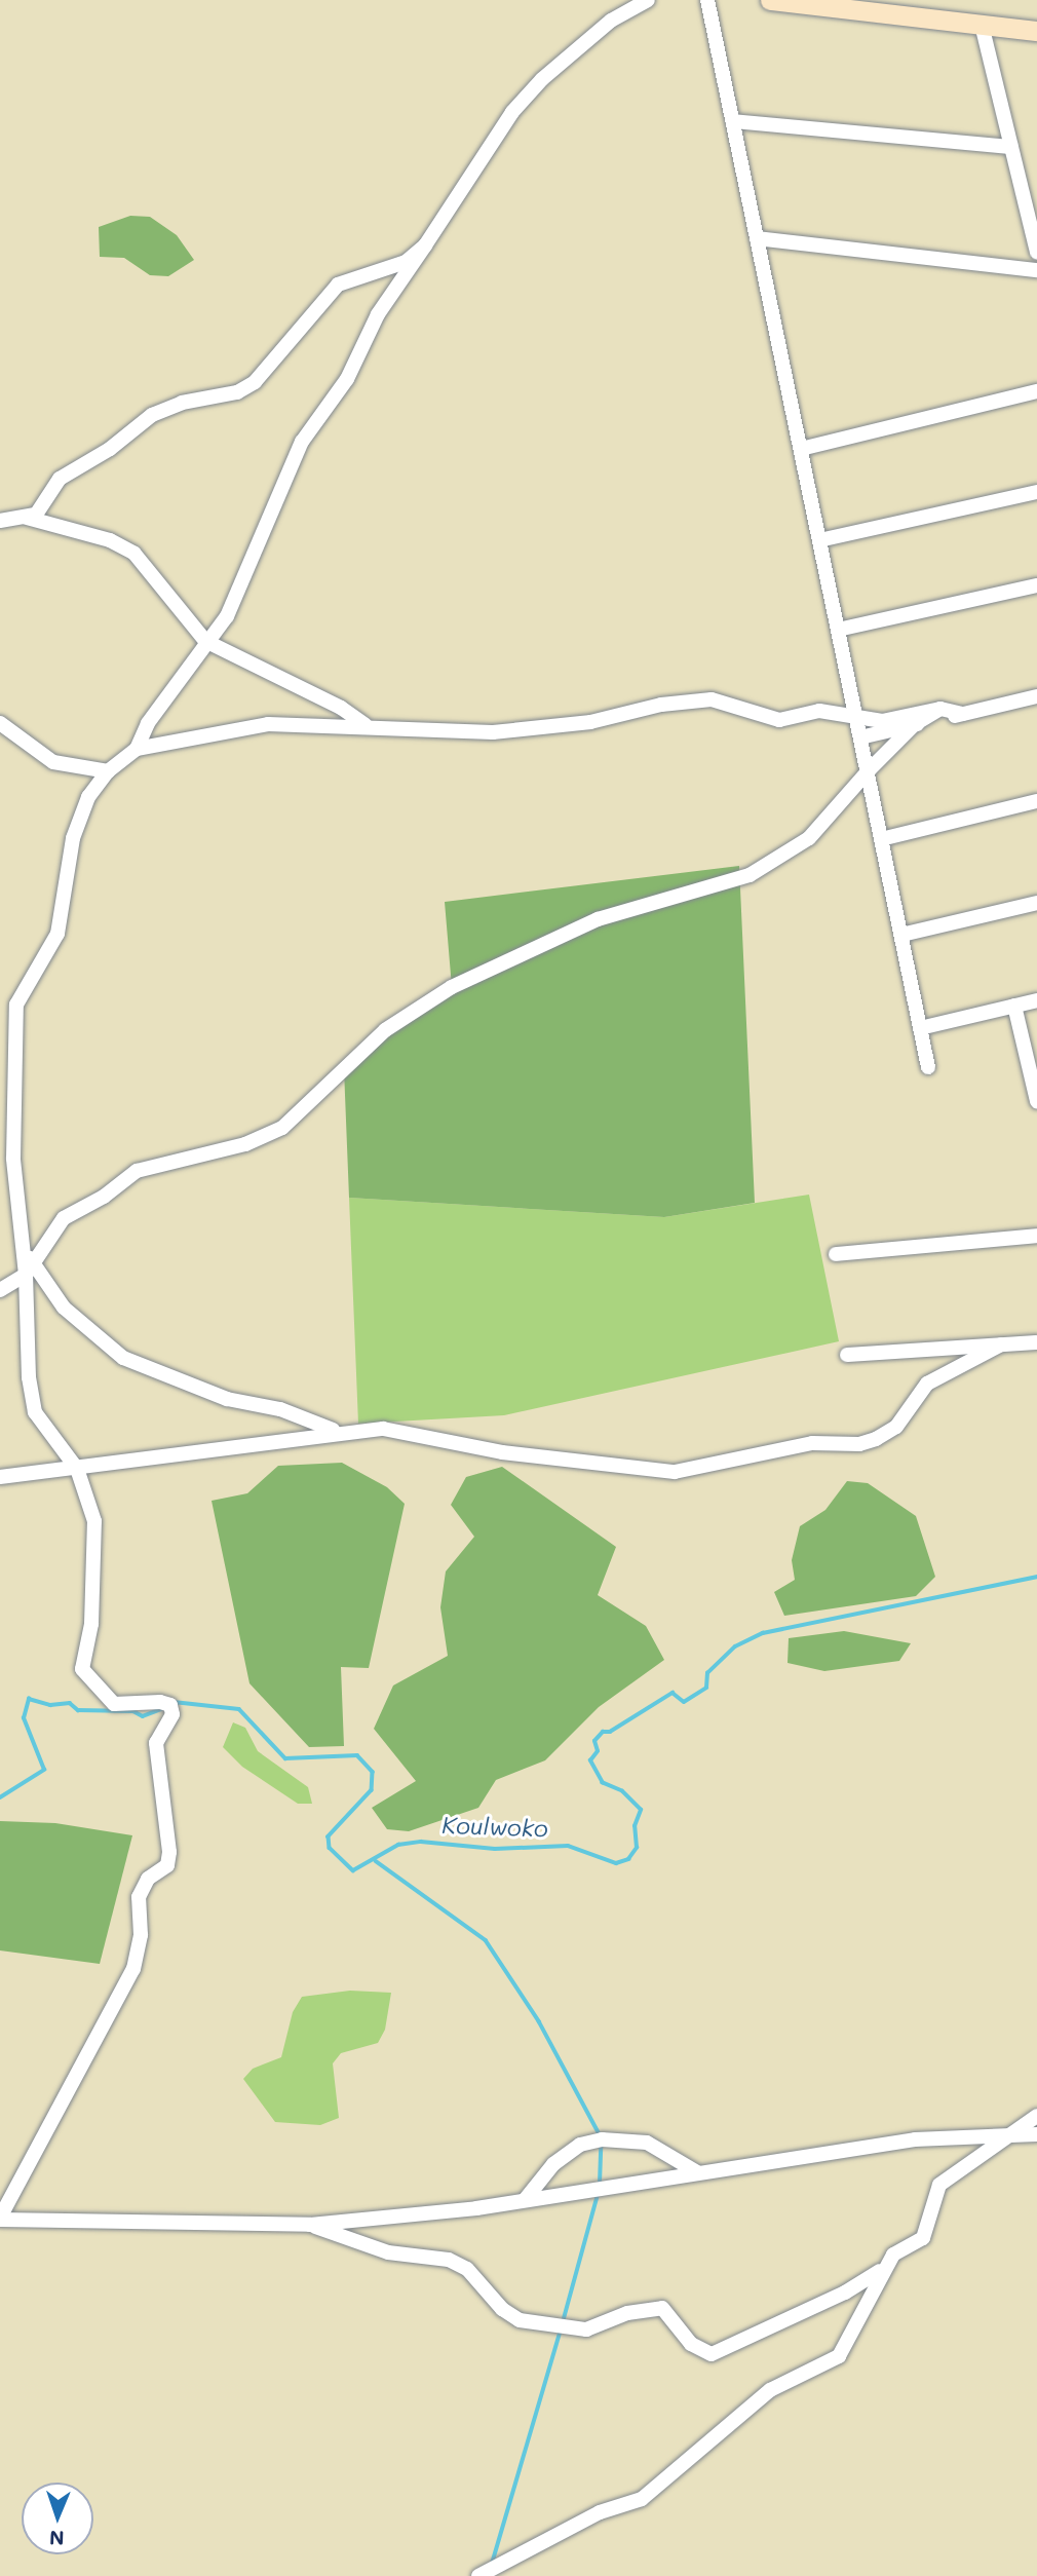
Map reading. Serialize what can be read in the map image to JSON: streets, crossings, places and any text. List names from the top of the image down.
{
  "water": ["Koulwoko"],
  "north": "bottom"
}
